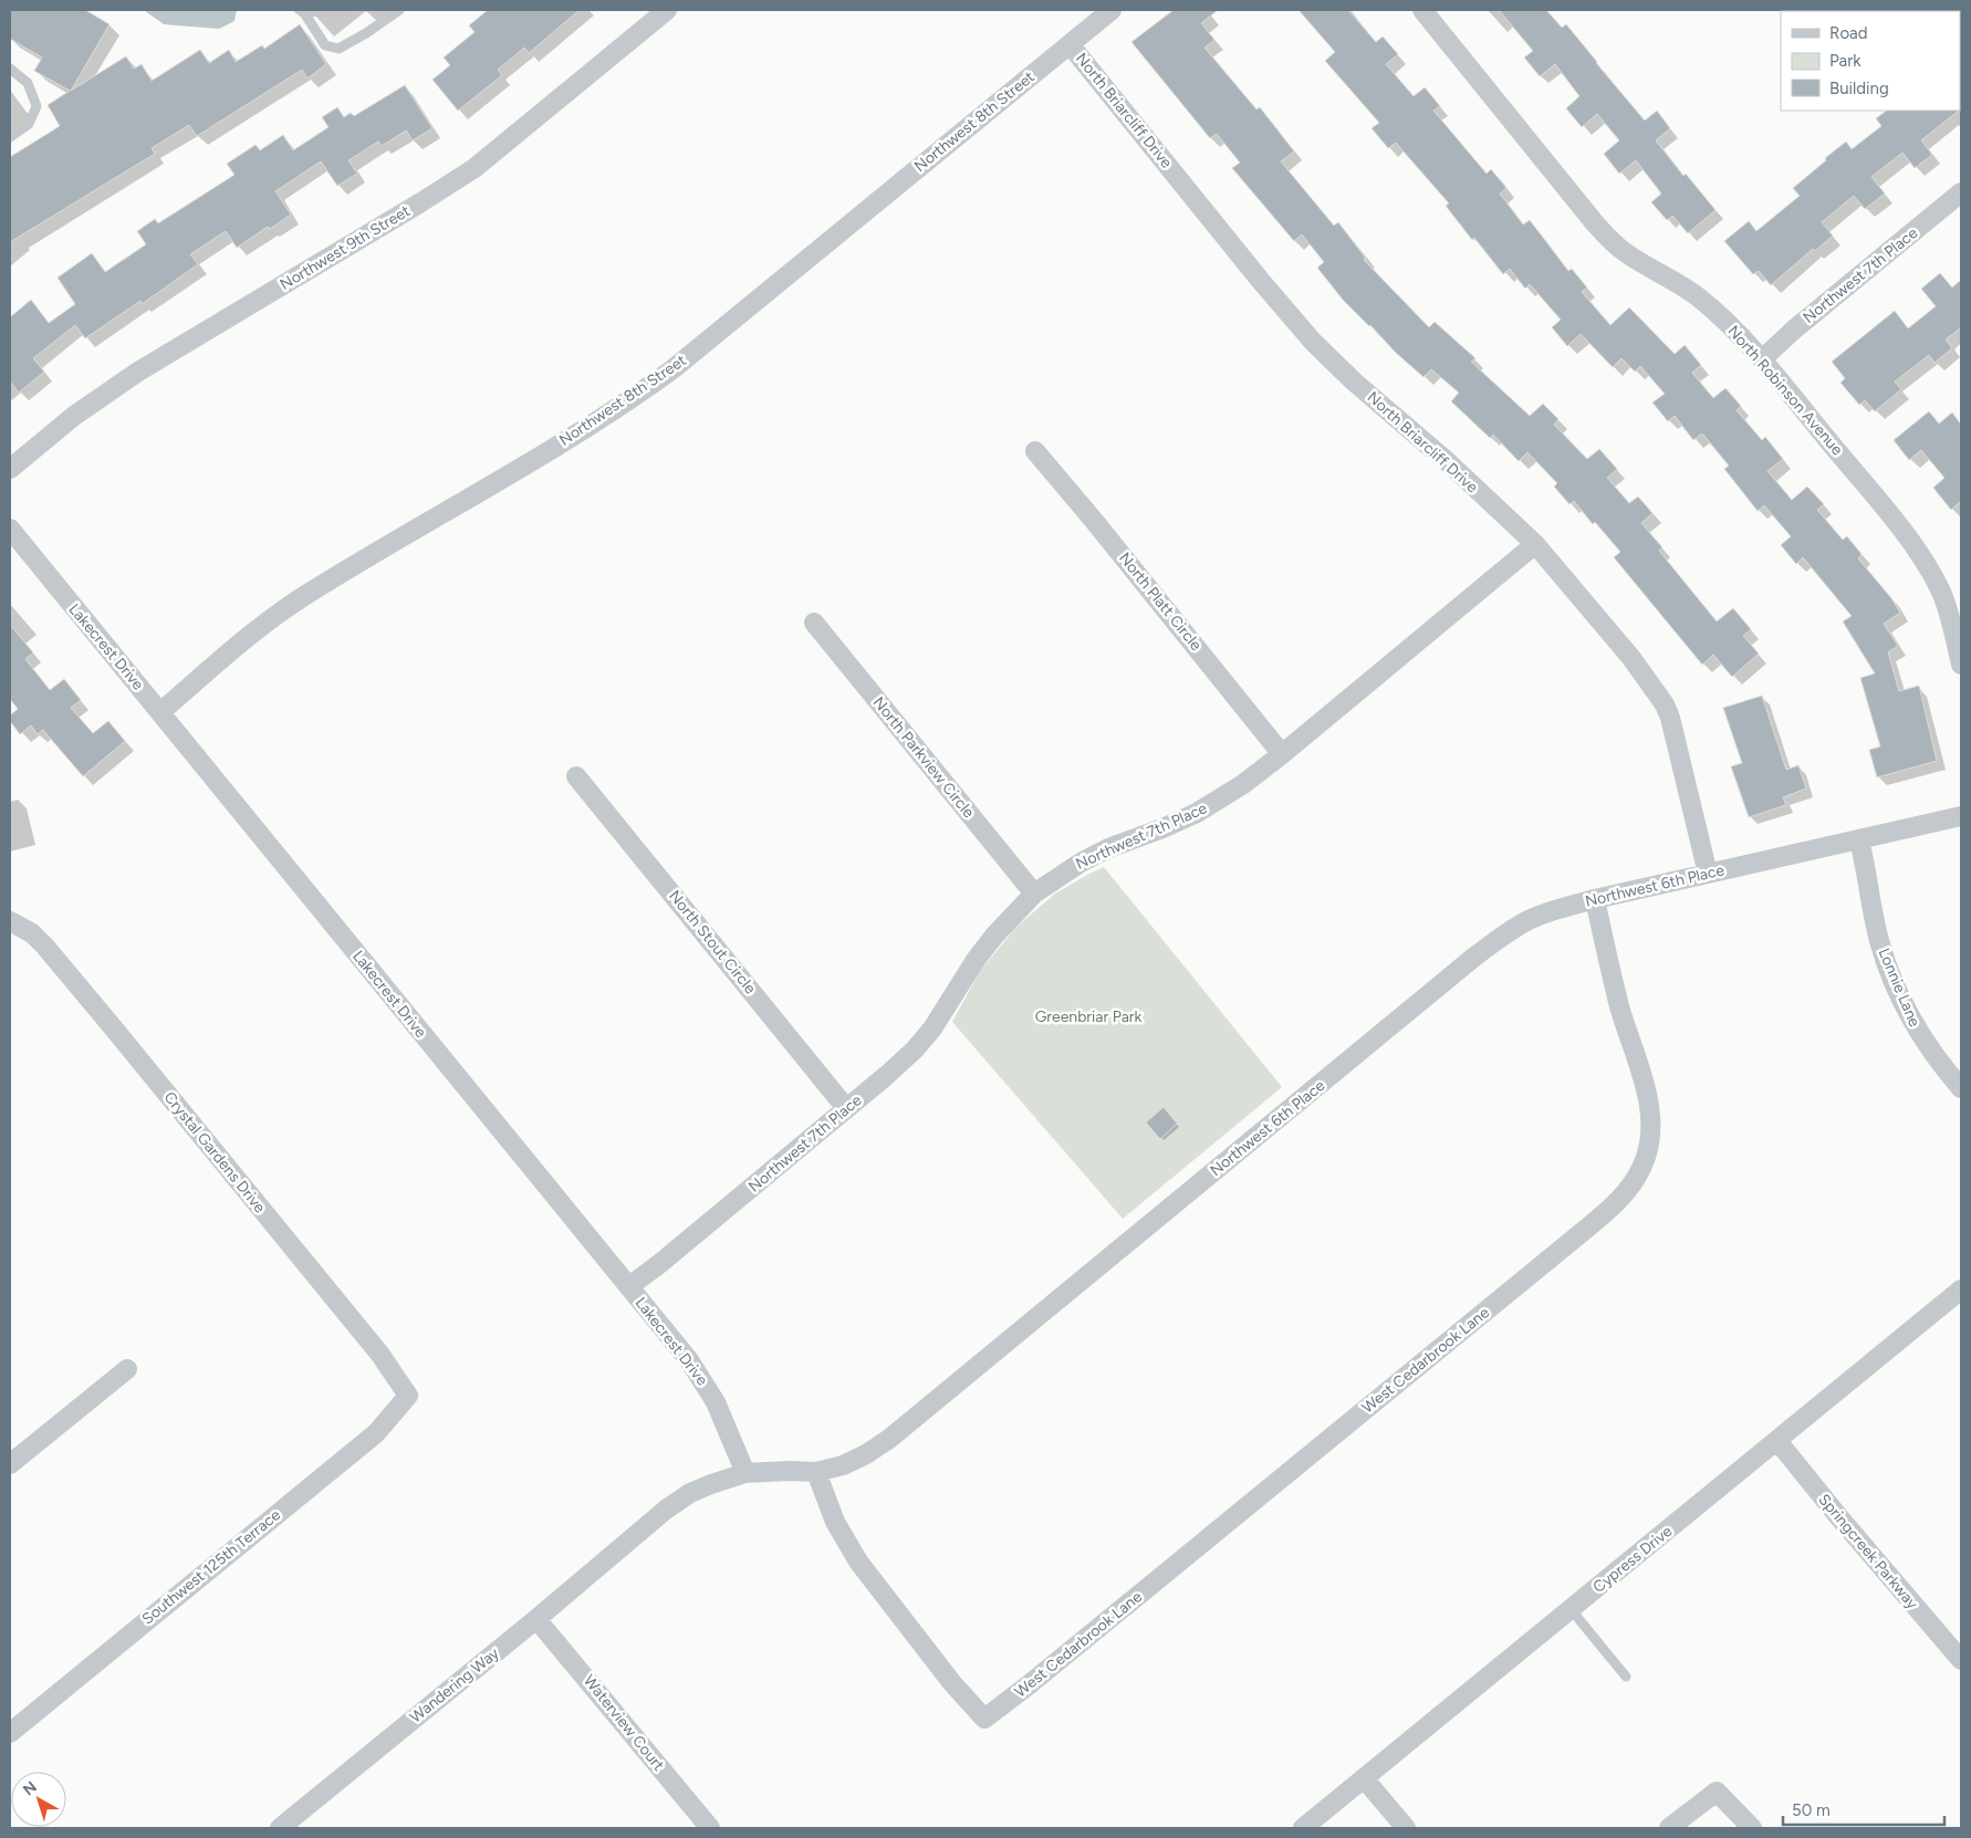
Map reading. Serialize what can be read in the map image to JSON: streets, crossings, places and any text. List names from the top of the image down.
{
  "streets": {
    "street": [
      "North Briarcliff Drive",
      "Northwest 8th Street",
      "Northwest 9th Street",
      "Northwest 7th Place",
      "North Robinson Avenue",
      "North Platt Circle",
      "Lakecrest Drive",
      "North Parkview Circle",
      "Northwest 6th Place",
      "North Stout Circle",
      "Lonnie Lane",
      "Crystal Gardens Drive",
      "West Cedarbrook Lane",
      "Springcreek Parkway",
      "Cypress Drive",
      "Southwest 125th Terrace",
      "Wandering Way",
      "Waterview Court"
    ]
  },
  "crossings": [
    ["North Briarcliff Drive", "Northwest 8th Street"],
    ["North Briarcliff Drive", "Northwest 7th Place"],
    ["North Briarcliff Drive", "Northwest 6th Place"],
    ["Northwest 8th Street", "Lakecrest Drive"],
    ["Northwest 7th Place", "North Robinson Avenue"],
    ["Northwest 7th Place", "North Platt Circle"],
    ["Northwest 7th Place", "Lakecrest Drive"],
    ["Northwest 7th Place", "North Parkview Circle"],
    ["Northwest 7th Place", "North Stout Circle"],
    ["Lakecrest Drive", "Northwest 6th Place"],
    ["Northwest 6th Place", "Lonnie Lane"],
    ["Northwest 6th Place", "West Cedarbrook Lane"],
    ["Northwest 6th Place", "Wandering Way"],
    ["Crystal Gardens Drive", "Southwest 125th Terrace"],
    ["Springcreek Parkway", "Cypress Drive"],
    ["Wandering Way", "Waterview Court"]
  ],
  "parks": ["Greenbriar Park"],
  "legend": ["Road", "Park", "Building"],
  "scale_bar": "50 m",
  "north": "top left"
}
